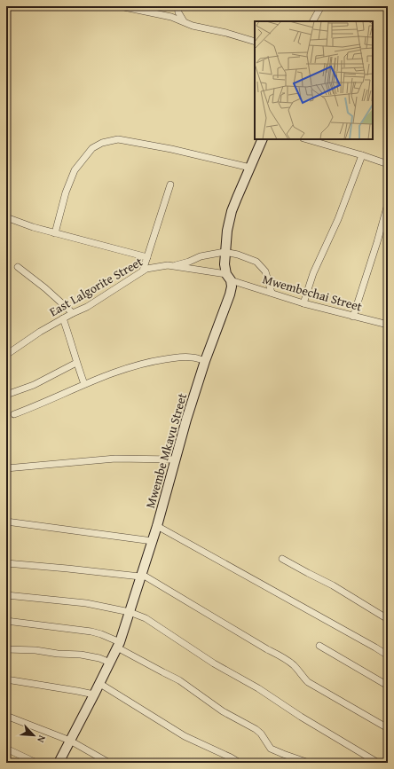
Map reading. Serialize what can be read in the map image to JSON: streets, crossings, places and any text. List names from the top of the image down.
{
  "streets": {
    "street": ["East Lalgorite Street", "Mwembechai Street", "Mwembe Mkavu Street"]
  },
  "crossings": [
    ["East Lalgorite Street", "Mwembechai Street"],
    ["East Lalgorite Street", "Mwembe Mkavu Street"],
    ["Mwembechai Street", "Mwembe Mkavu Street"]
  ],
  "north": "bottom right"
}
